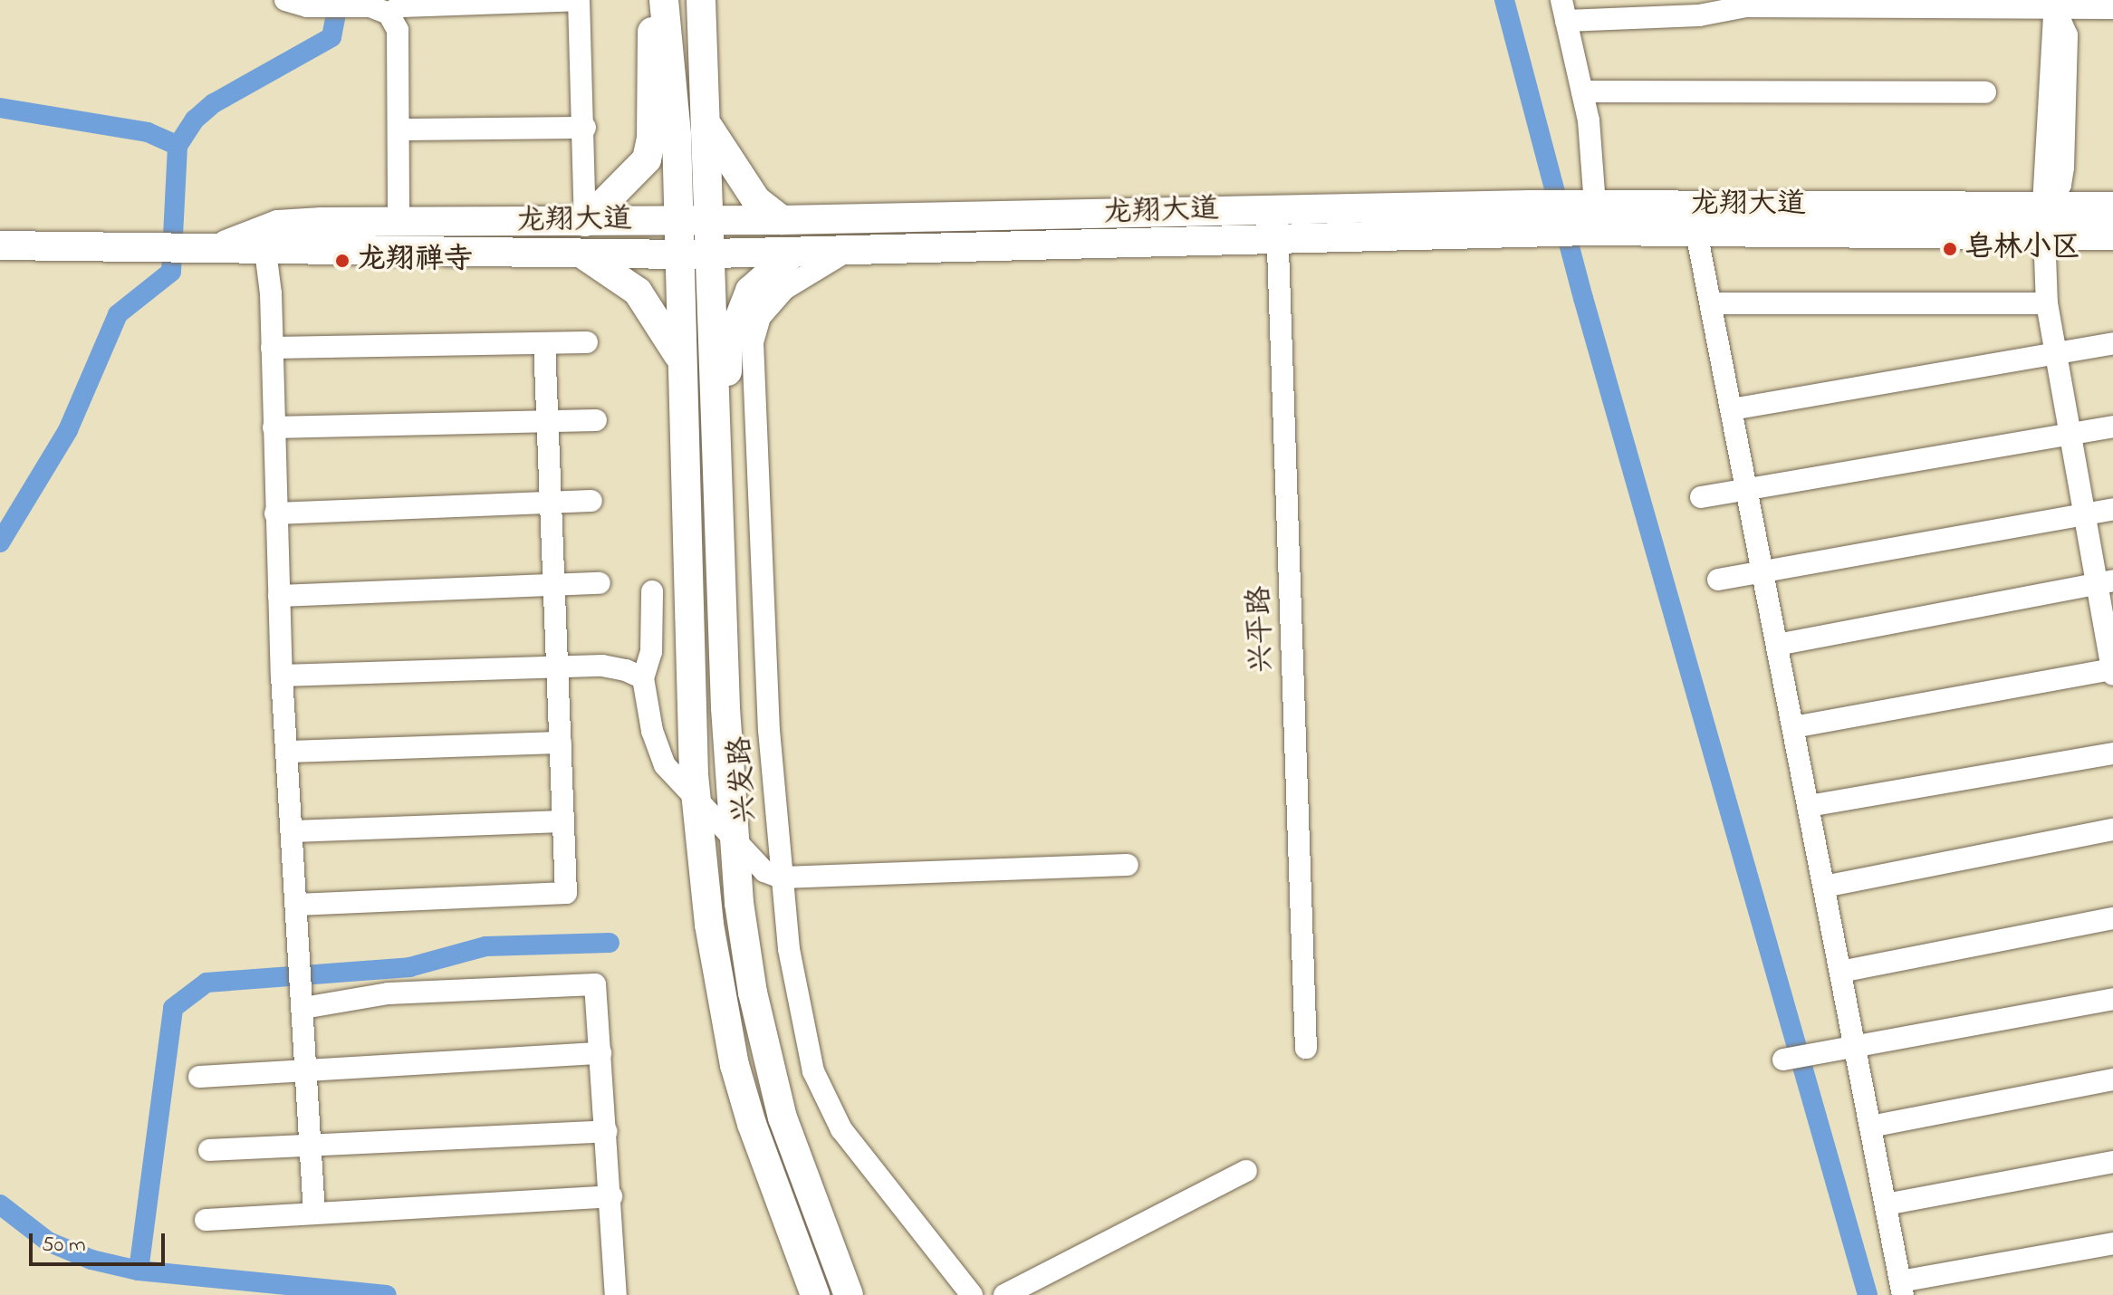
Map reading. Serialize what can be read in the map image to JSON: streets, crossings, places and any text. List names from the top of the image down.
{
  "streets": {
    "main road": ["龙翔大道"],
    "street": ["兴平路", "兴发路"]
  },
  "crossings": [
    ["龙翔大道", "兴平路"],
    ["龙翔大道", "兴发路"]
  ],
  "places": ["皂林小区", "龙翔禅寺"],
  "scale_bar": "50 m"
}
